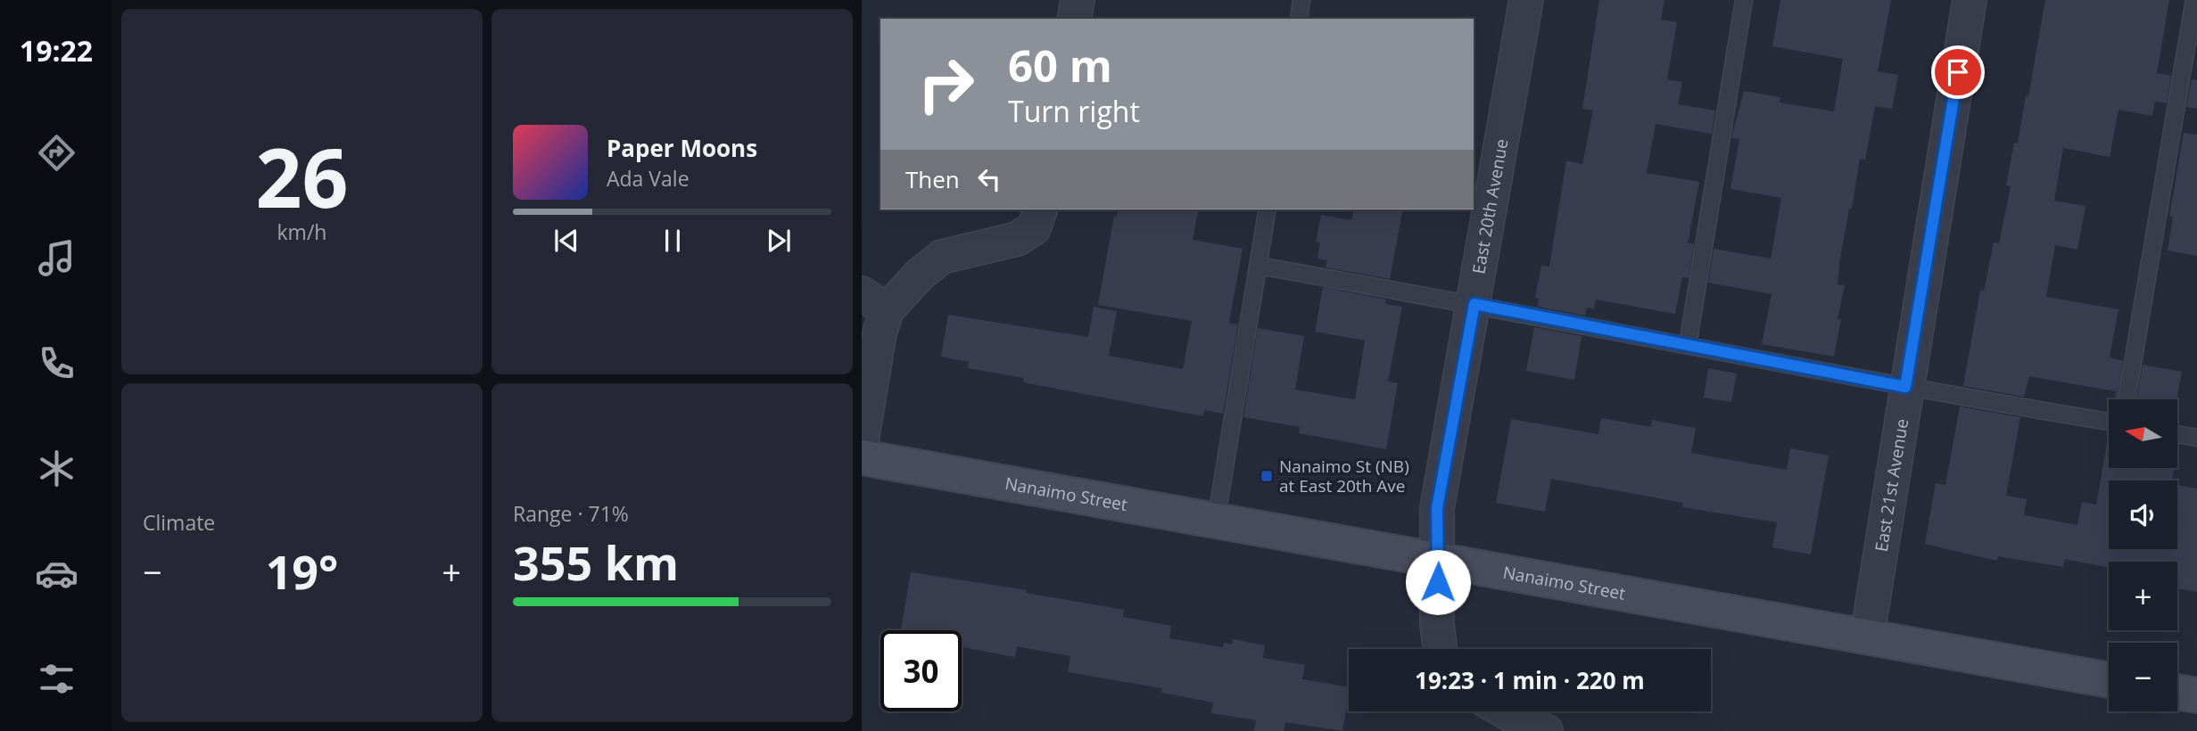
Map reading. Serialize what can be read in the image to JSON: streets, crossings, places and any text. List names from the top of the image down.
{
  "streets": {
    "main road": ["Nanaimo Street"],
    "street": ["East 20th Avenue", "East 21st Avenue"]
  },
  "crossings": [
    ["East 20th Avenue", "Nanaimo Street"],
    ["East 21st Avenue", "Nanaimo Street"]
  ],
  "places": {
    "transit": ["Nanaimo St (NB) at East 20th Ave"]
  },
  "north": "left",
  "page": {
    "tabs": "19:22",
    "tile": [
      ["26", "km/h"],
      "Climate",
      ["Range · 71%", "355 km"]
    ],
    "turn": ["60 m", "Turn right"],
    "song": ["Paper Moons", "Ada Vale"],
    "then": "Then",
    "map_buttons": ["+", "−"],
    "heat": ["−", "19°", "+"],
    "limit": "30",
    "trip": "19:23 · 1 min · 220 m"
  }
}
